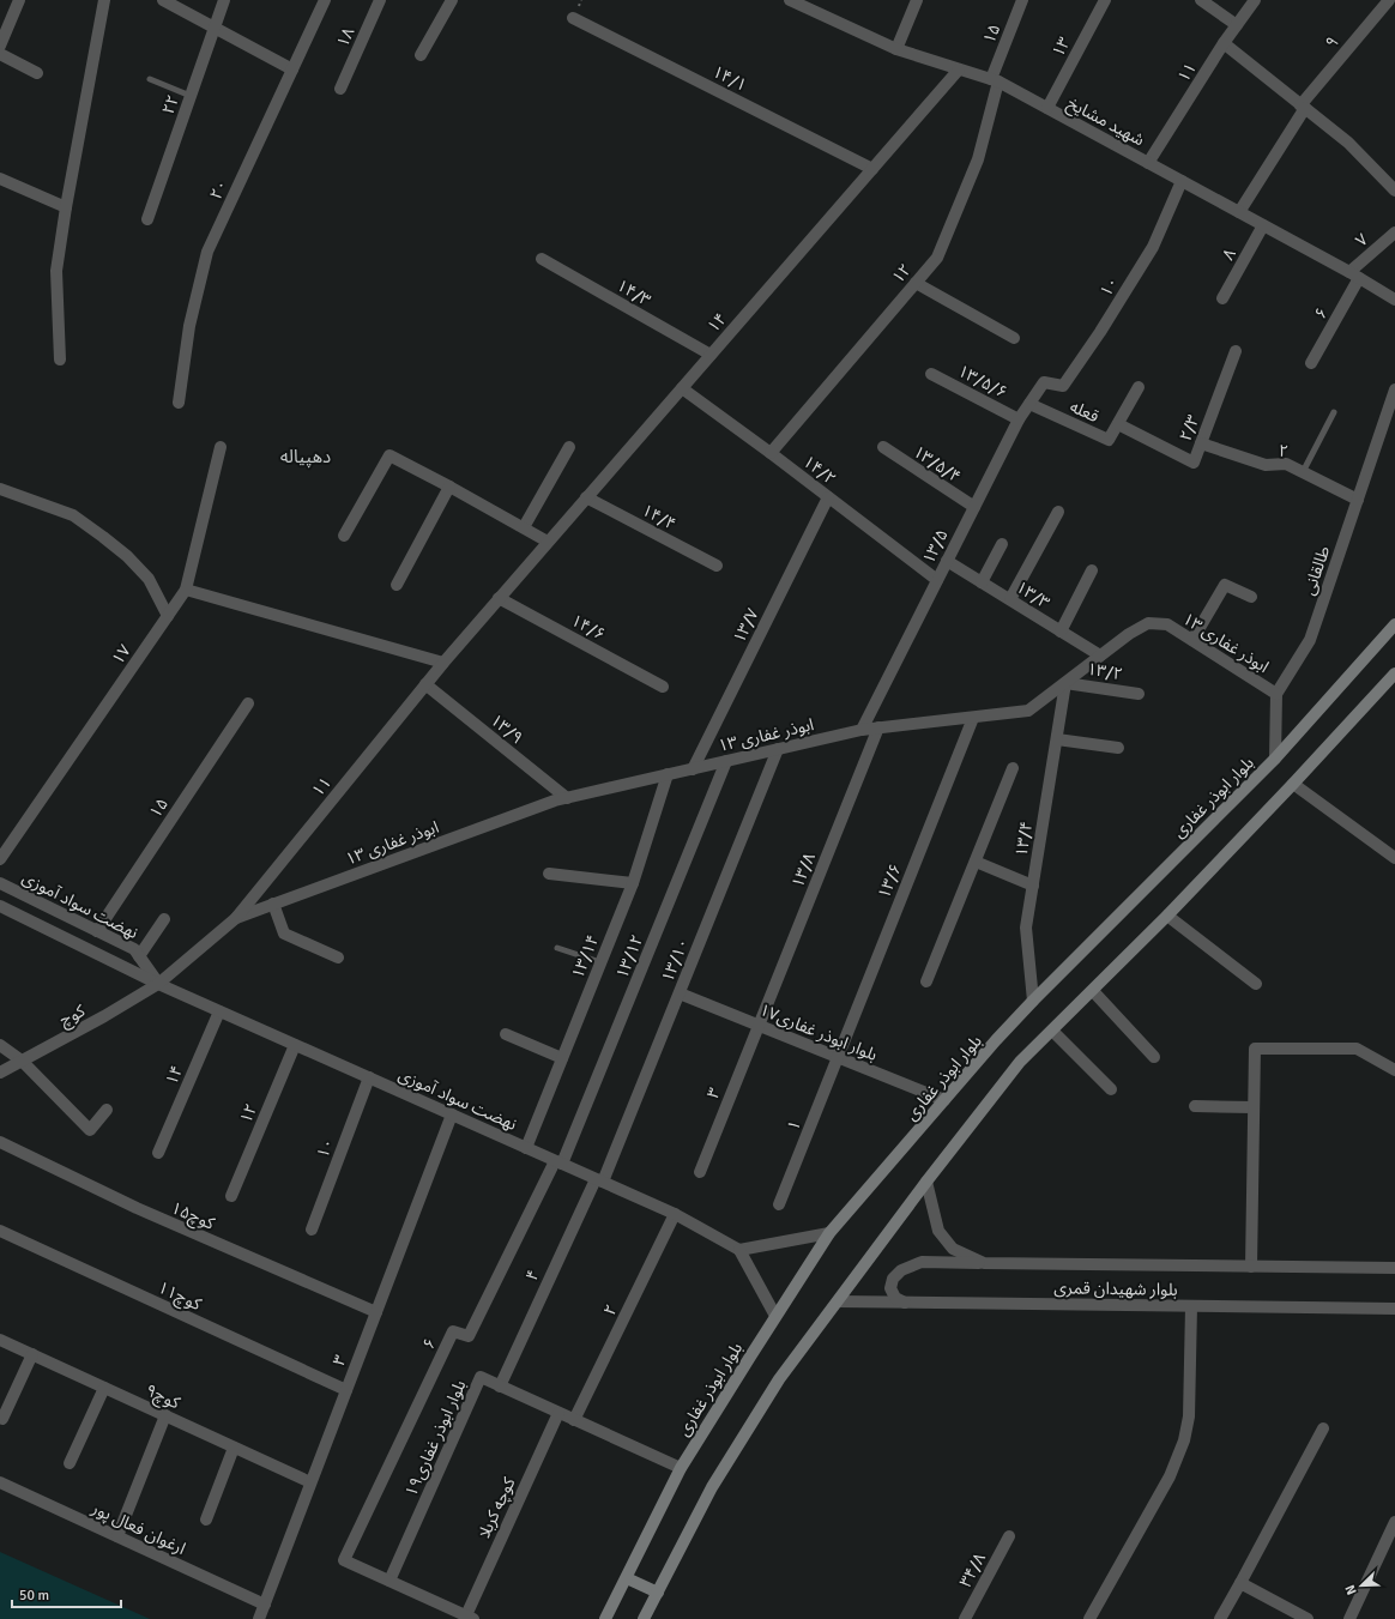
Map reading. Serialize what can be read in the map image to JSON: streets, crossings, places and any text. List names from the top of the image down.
{
  "streets": {
    "main road": ["بلوار ابوذر غفاری"],
    "street": [
      "۱۵",
      "۱۸",
      "۹",
      "۱۳",
      "۱۱",
      "۱۴/۱",
      "۲۲",
      "شهید مشایخ",
      "۲۰",
      "۷",
      "۸",
      "۱۲",
      "۱۰",
      "۱۴/۳",
      "۶",
      "۱۴",
      "۱۳/۵/۶",
      "قعله",
      "۲/۳",
      "۲",
      "۱۳/۵/۴",
      "۱۴/۲",
      "۱۴/۴",
      "۱۳/۵",
      "طالقانی",
      "۱۳/۳",
      "۱۳/۷",
      "۱۴/۶",
      "۱۳ ابوذر غفاری",
      "۱۷",
      "۱۳/۲",
      "۱۳/۹",
      "۱۳/۴",
      "۱۳/۸",
      "۱۳/۶",
      "نهضت سواد آموزی",
      "۱۳/۱۴",
      "۱۳/۱۲",
      "۱۳/۱۰",
      "کوچ",
      "بلوار ابوذر غفاری۱۷",
      "۳",
      "۱",
      "۱۵کوچ",
      "۴",
      "بلوار شهیدان قمری",
      "۱۱کوچ",
      "۹کوچ",
      "بلوار ابوذر غفاری۱۹",
      "کوچه کربلا",
      "ارغوان فعال پور",
      "۳۴/۸"
    ]
  },
  "crossings": [
    ["۱۵", "شهید مشایخ"],
    ["۱۵", "۱۲"],
    ["۱۵", "نهضت سواد آموزی"],
    ["۹", "شهید مشایخ"],
    ["۱۳", "شهید مشایخ"],
    ["۱۱", "شهید مشایخ"],
    ["۱۱", "۱۴"],
    ["۱۱", "۱۴/۶"],
    ["۱۱", "۱۳ ابوذر غفاری"],
    ["۱۱", "۱۳/۹"],
    ["۱۱", "نهضت سواد آموزی"],
    ["۱۱", "کوچ"],
    ["۱۴/۱", "۱۴"],
    ["شهید مشایخ", "۷"],
    ["شهید مشایخ", "۸"],
    ["شهید مشایخ", "۱۲"],
    ["شهید مشایخ", "۱۰"],
    ["شهید مشایخ", "۶"],
    ["شهید مشایخ", "۱۴"],
    ["۷", "۶"],
    ["۱۲", "۱۴/۲"],
    ["۱۲", "نهضت سواد آموزی"],
    ["۱۰", "۱۳/۵"],
    ["۱۰", "نهضت سواد آموزی"],
    ["۱۴/۳", "۱۴"],
    ["۶", "نهضت سواد آموزی"],
    ["۶", "۱۳/۱۲"],
    ["۶", "بلوار ابوذر غفاری۱۹"],
    ["۱۴", "۱۴/۲"],
    ["۱۴", "۱۴/۴"],
    ["۱۴", "۱۴/۶"],
    ["۱۴", "نهضت سواد آموزی"],
    ["۱۳/۵/۶", "۱۳/۵"],
    ["قعله", "۲/۳"],
    ["قعله", "۱۳/۵"],
    ["۲/۳", "۲"],
    ["۲", "طالقانی"],
    ["۲", "نهضت سواد آموزی"],
    ["۲", "بلوار ابوذر غفاری۱۹"],
    ["۱۳/۵/۴", "۱۳/۵"],
    ["۱۴/۲", "۱۳/۵"],
    ["۱۴/۲", "۱۳/۷"],
    ["۱۳/۵", "۱۳/۳"],
    ["۱۳/۵", "۱۳ ابوذر غفاری"],
    ["طالقانی", "۱۳ ابوذر غفاری"],
    ["۱۳/۳", "۱۳ ابوذر غفاری"],
    ["۱۳/۷", "۱۳ ابوذر غفاری"],
    ["۱۳ ابوذر غفاری", "۱۳/۲"],
    ["۱۳ ابوذر غفاری", "۱۳/۹"],
    ["۱۳ ابوذر غفاری", "۱۳/۴"],
    ["۱۳ ابوذر غفاری", "۱۳/۸"],
    ["۱۳ ابوذر غفاری", "۱۳/۶"],
    ["۱۳ ابوذر غفاری", "۱۳/۱۴"],
    ["۱۳ ابوذر غفاری", "۱۳/۱۲"],
    ["۱۳ ابوذر غفاری", "۱۳/۱۰"],
    ["۱۳/۲", "۱۳/۴"],
    ["بلوار ابوذر غفاری", "۱۳/۴"],
    ["بلوار ابوذر غفاری", "بلوار ابوذر غفاری۱۷"],
    ["بلوار ابوذر غفاری", "بلوار ابوذر غفاری۱۹"],
    ["۱۳/۸", "بلوار ابوذر غفاری۱۷"],
    ["۱۳/۸", "۳"],
    ["۱۳/۶", "بلوار ابوذر غفاری۱۷"],
    ["۱۳/۶", "۱"],
    ["نهضت سواد آموزی", "۱۳/۱۴"],
    ["نهضت سواد آموزی", "۱۳/۱۲"],
    ["نهضت سواد آموزی", "۱۳/۱۰"],
    ["نهضت سواد آموزی", "کوچ"],
    ["نهضت سواد آموزی", "۳"],
    ["نهضت سواد آموزی", "۴"],
    ["۱۳/۱۰", "بلوار ابوذر غفاری۱۷"],
    ["۱۳/۱۰", "۴"],
    ["بلوار ابوذر غفاری۱۷", "۳"],
    ["بلوار ابوذر غفاری۱۷", "۱"],
    ["۳", "۱۵کوچ"],
    ["۳", "۱۱کوچ"],
    ["۳", "۹کوچ"],
    ["۳", "ارغوان فعال پور"],
    ["۴", "بلوار ابوذر غفاری۱۹"],
    ["بلوار ابوذر غفاری۱۹", "کوچه کربلا"]
  ],
  "districts": ["دهپیاله"],
  "scale_bar": "50 m",
  "north": "bottom left"
}
